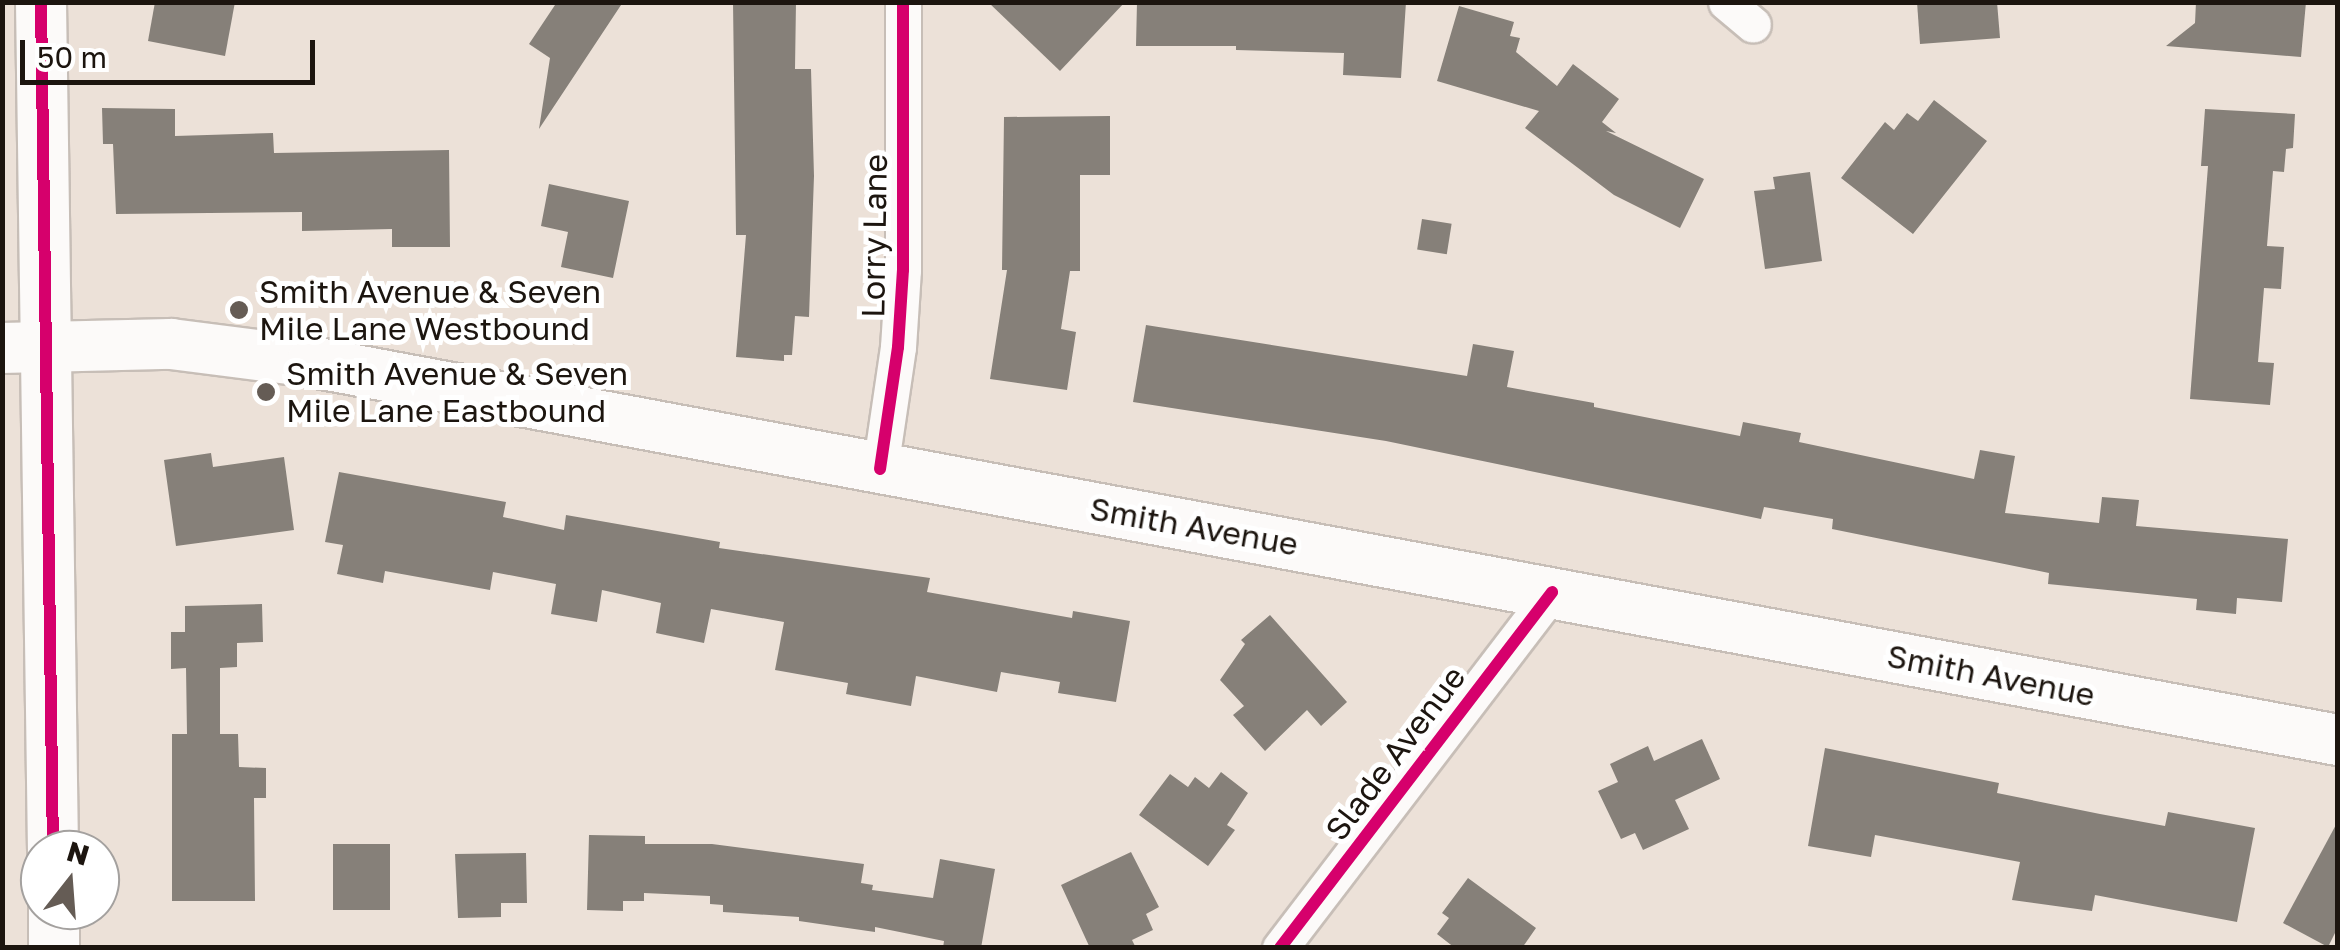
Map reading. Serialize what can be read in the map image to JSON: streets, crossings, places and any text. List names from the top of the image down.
{
  "streets": {
    "main road": ["Smith Avenue"],
    "street": ["Lorry Lane", "Slade Avenue"]
  },
  "crossings": [
    ["Lorry Lane", "Smith Avenue"],
    ["Smith Avenue", "Slade Avenue"]
  ],
  "places": ["Smith Avenue & Seven Mile Lane Westbound", "Smith Avenue & Seven Mile Lane Eastbound"],
  "scale_bar": "50 m",
  "north": "top"
}
